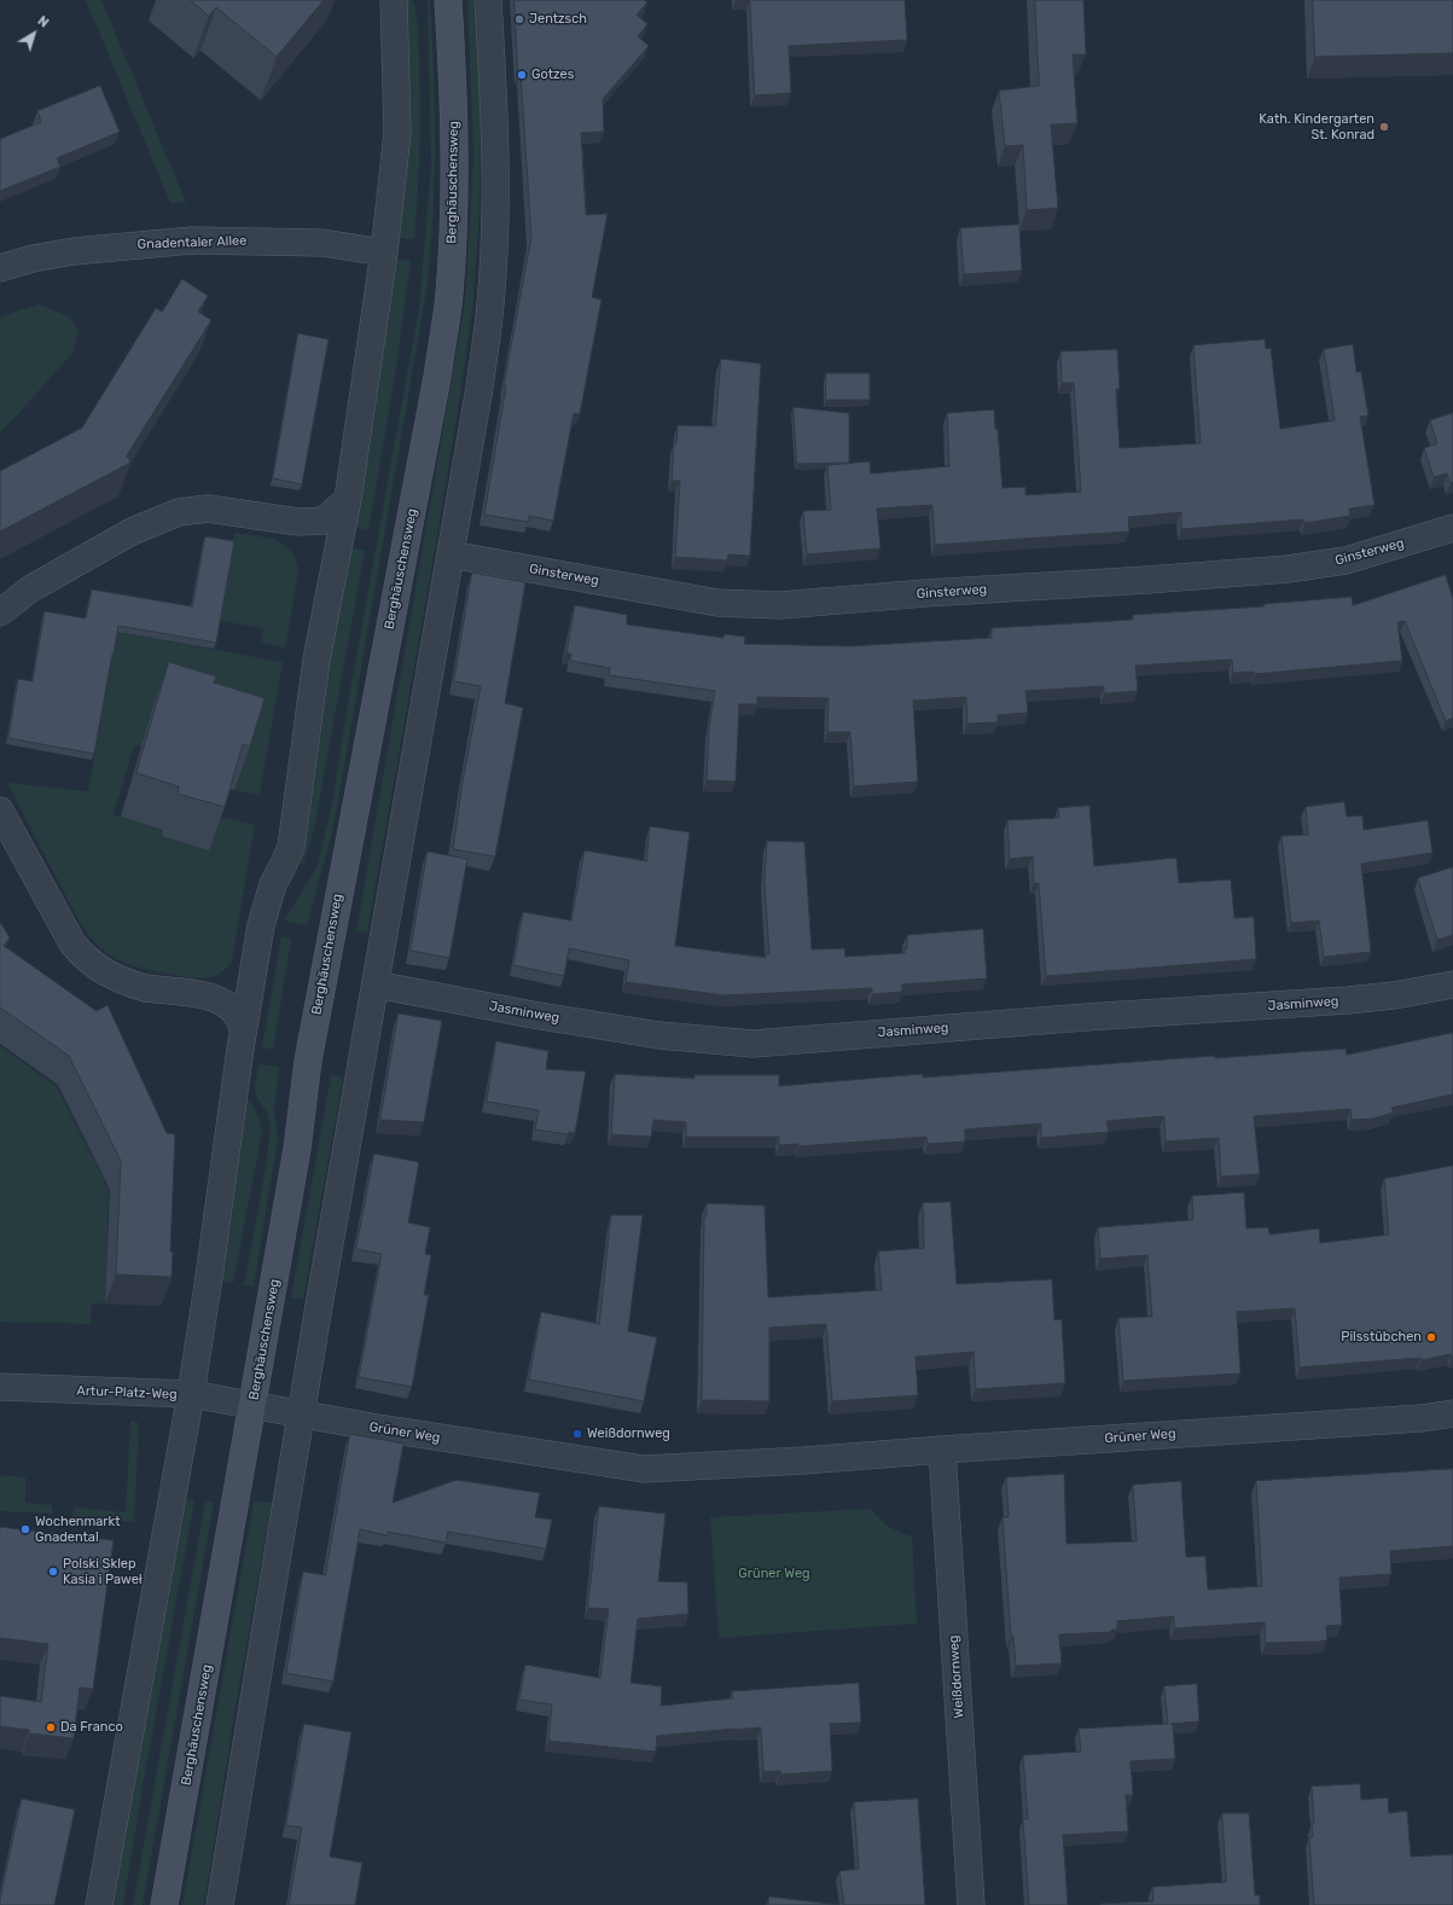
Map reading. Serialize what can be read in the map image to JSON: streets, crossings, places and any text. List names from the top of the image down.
{
  "streets": {
    "main road": ["Berghäuschensweg"],
    "street": [
      "Gnadentaler Allee",
      "Ginsterweg",
      "Jasminweg",
      "Artur-Platz-Weg",
      "Grüner Weg",
      "Weißdornweg"
    ]
  },
  "crossings": [
    ["Berghäuschensweg", "Artur-Platz-Weg"],
    ["Berghäuschensweg", "Grüner Weg"],
    ["Artur-Platz-Weg", "Grüner Weg"],
    ["Grüner Weg", "Weißdornweg"]
  ],
  "parks": ["Grüner Weg"],
  "places": [
    "Jentzsch",
    "Gotzes",
    "Kath. Kindergarten St. Konrad",
    "Pilsstübchen",
    "Weißdornweg",
    "Wochenmarkt Gnadental",
    "Polski Sklep Kasia i Paweł",
    "Da Franco"
  ],
  "north": "top right"
}
